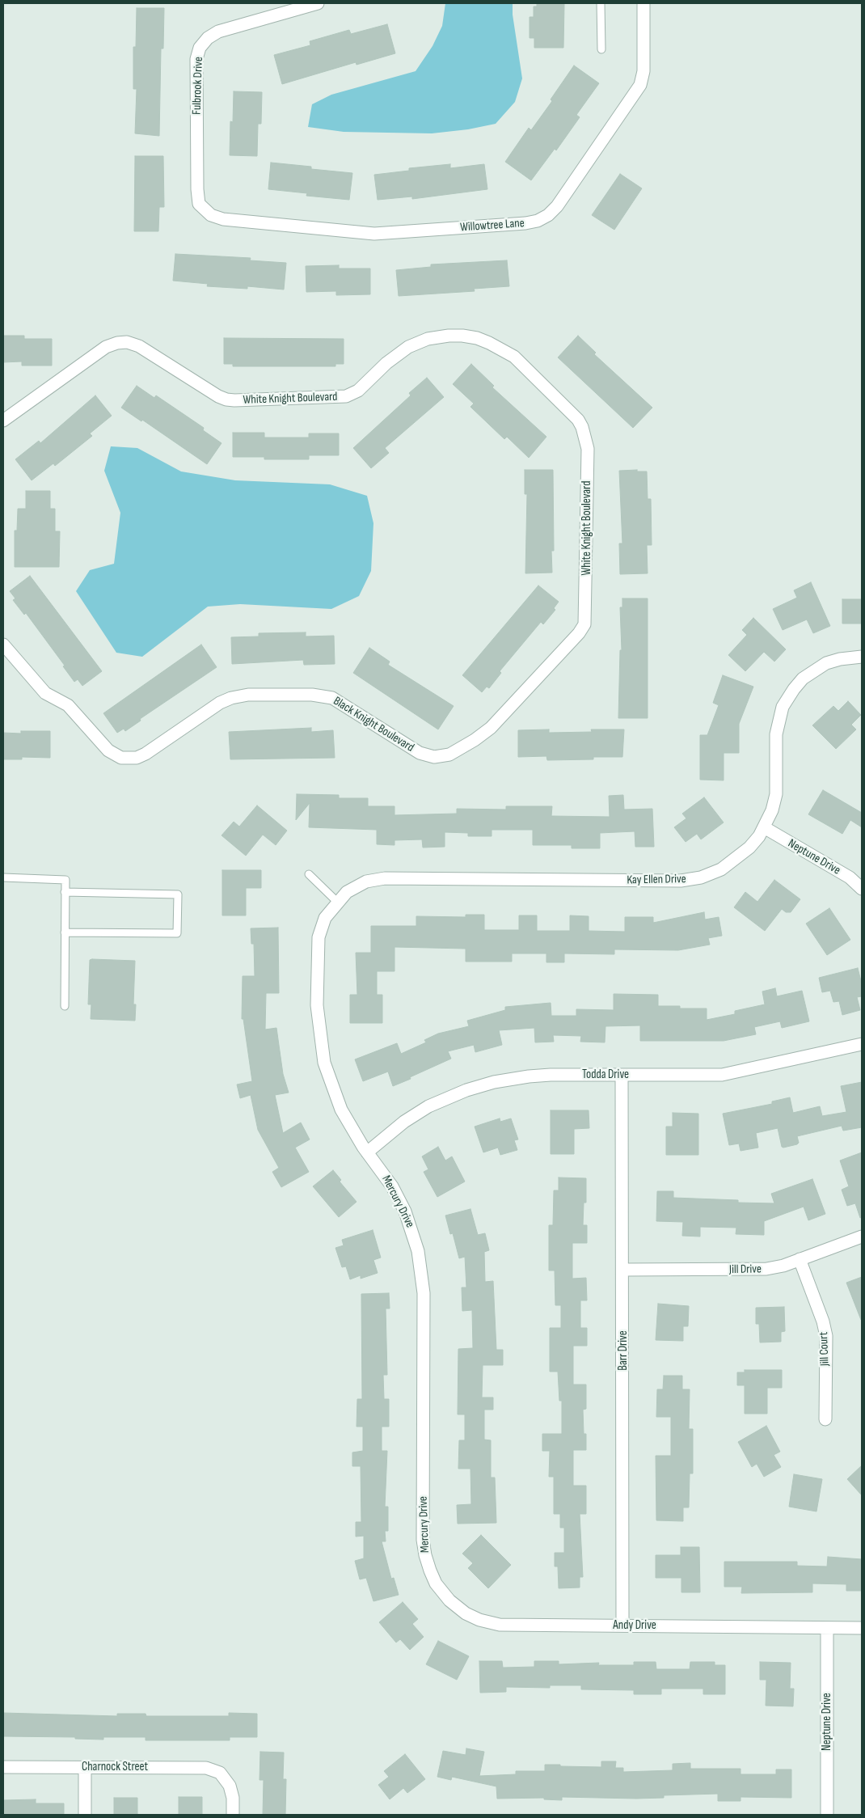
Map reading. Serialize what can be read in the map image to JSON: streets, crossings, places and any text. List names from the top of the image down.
{
  "streets": {
    "street": [
      "Fulbrook Drive",
      "Willowtree Lane",
      "White Knight Boulevard",
      "Black Knight Boulevard",
      "Neptune Drive",
      "Kay Ellen Drive",
      "Todda Drive",
      "Mercury Drive",
      "Jill Drive",
      "Jill Court",
      "Barr Drive",
      "Andy Drive",
      "Charnock Street"
    ]
  },
  "crossings": [
    ["Fulbrook Drive", "Willowtree Lane"],
    ["White Knight Boulevard", "Black Knight Boulevard"],
    ["Neptune Drive", "Kay Ellen Drive"],
    ["Neptune Drive", "Andy Drive"],
    ["Kay Ellen Drive", "Mercury Drive"],
    ["Todda Drive", "Mercury Drive"],
    ["Todda Drive", "Barr Drive"],
    ["Mercury Drive", "Andy Drive"],
    ["Jill Drive", "Jill Court"],
    ["Jill Drive", "Barr Drive"],
    ["Barr Drive", "Andy Drive"]
  ]
}
